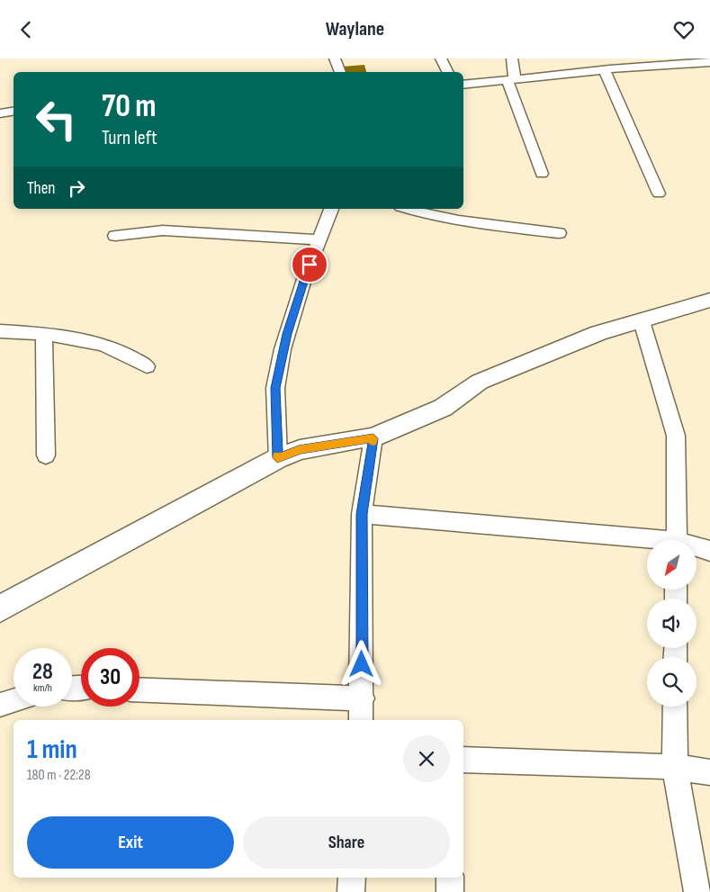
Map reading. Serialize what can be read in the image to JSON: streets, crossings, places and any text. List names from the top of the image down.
{
  "north": "bottom left",
  "page": {
    "header": "Waylane",
    "turn": ["70 m", "Turn left"],
    "then": "Then",
    "speed": "28 km/h",
    "limit": "30",
    "heading": ["1 min", "180 m · 22:28"],
    "buttons": ["Exit", "Share"]
  }
}
